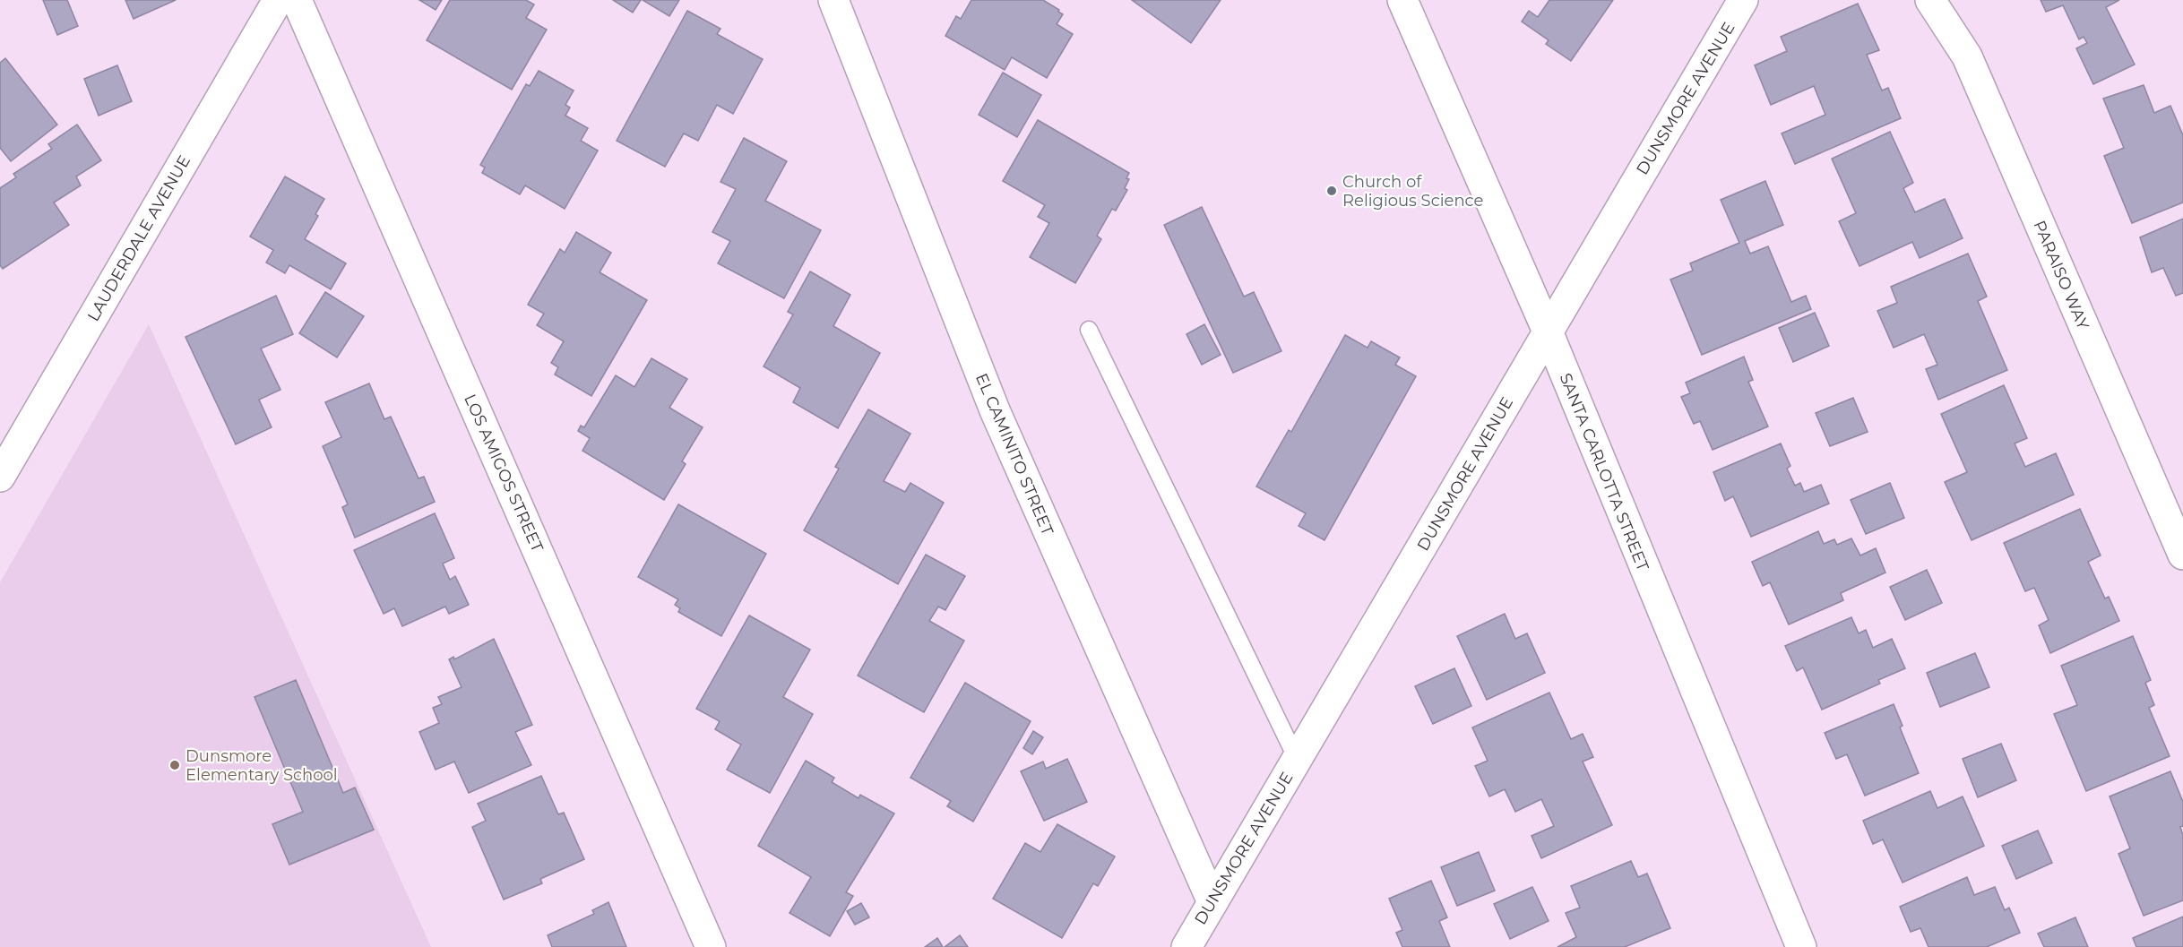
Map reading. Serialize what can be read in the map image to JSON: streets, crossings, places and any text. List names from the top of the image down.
{
  "streets": {
    "street": [
      "DUNSMORE AVENUE",
      "LAUDERDALE AVENUE",
      "PARAISO WAY",
      "EL CAMINITO STREET",
      "SANTA CARLOTTA STREET",
      "LOS AMIGOS STREET"
    ]
  },
  "crossings": [
    ["DUNSMORE AVENUE", "EL CAMINITO STREET"],
    ["DUNSMORE AVENUE", "SANTA CARLOTTA STREET"]
  ],
  "places": ["Church of Religious Science", "Dunsmore Elementary School"]
}
